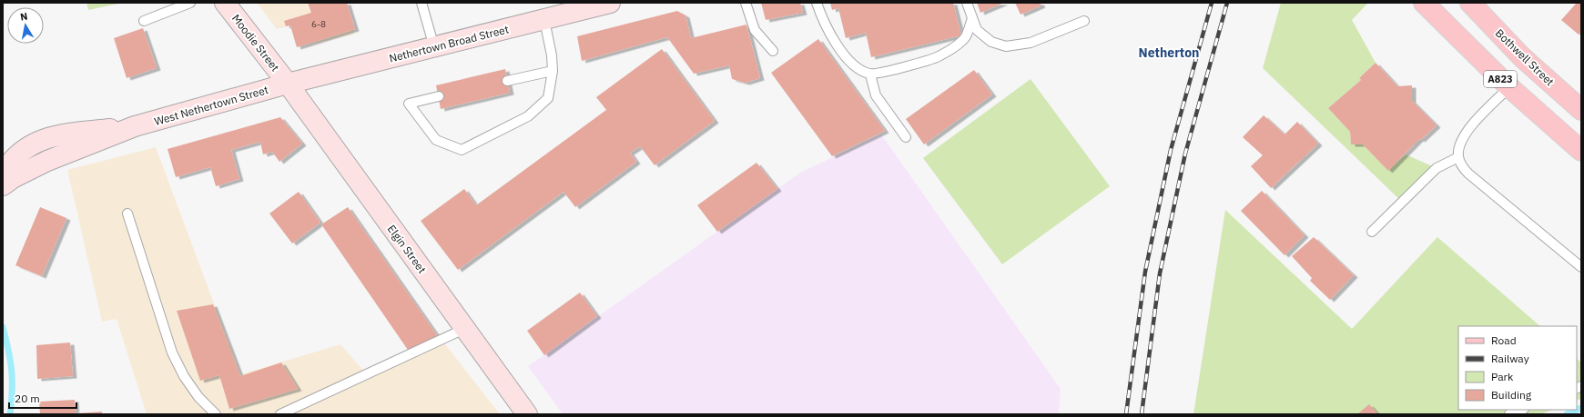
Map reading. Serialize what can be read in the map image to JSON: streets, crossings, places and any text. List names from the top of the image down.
{
  "streets": {
    "main road": [
      "Moodie Street",
      "Nethertown Broad Street",
      "Bothwell Street",
      "A823",
      "West Nethertown Street",
      "Elgin Street"
    ]
  },
  "crossings": [
    ["Moodie Street", "Nethertown Broad Street"],
    ["Moodie Street", "West Nethertown Street"],
    ["Moodie Street", "Elgin Street"],
    ["Nethertown Broad Street", "West Nethertown Street"],
    ["Nethertown Broad Street", "Elgin Street"],
    ["West Nethertown Street", "Elgin Street"]
  ],
  "districts": ["Netherton"],
  "house_numbers": ["6-8"],
  "legend": [
    "Road",
    "Railway",
    "Park",
    "Building"
  ],
  "scale_bar": "20 m",
  "north": "top"
}
